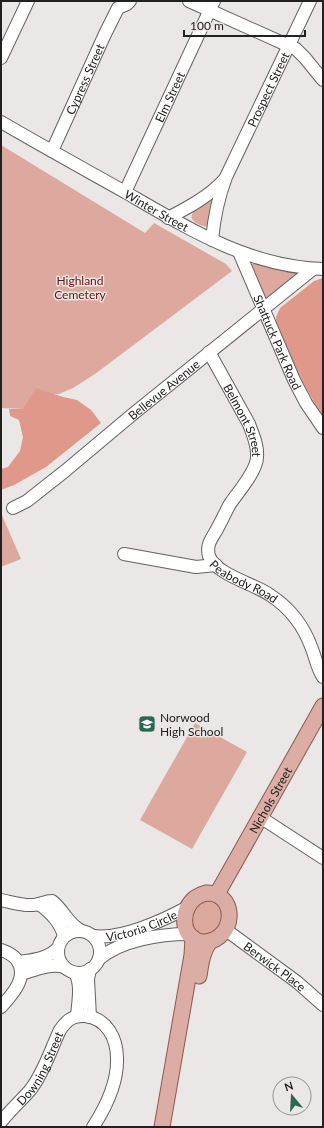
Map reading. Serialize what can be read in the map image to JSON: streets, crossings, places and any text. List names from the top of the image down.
{
  "streets": {
    "main road": ["Nichols Street"],
    "street": [
      "Cypress Street",
      "Prospect Street",
      "Elm Street",
      "Winter Street",
      "Shattuck Park Road",
      "Bellevue Avenue",
      "Belmont Street",
      "Peabody Road",
      "Victoria Circle",
      "Berwick Place",
      "Downing Street"
    ]
  },
  "crossings": [
    ["Cypress Street", "Winter Street"],
    ["Prospect Street", "Winter Street"],
    ["Elm Street", "Winter Street"],
    ["Winter Street", "Shattuck Park Road"],
    ["Winter Street", "Bellevue Avenue"],
    ["Shattuck Park Road", "Bellevue Avenue"],
    ["Bellevue Avenue", "Belmont Street"],
    ["Belmont Street", "Peabody Road"],
    ["Nichols Street", "Victoria Circle"],
    ["Nichols Street", "Berwick Place"],
    ["Victoria Circle", "Berwick Place"]
  ],
  "parks": ["Highland Cemetery"],
  "places": {
    "school or university": ["Norwood High School"]
  },
  "scale_bar": "100 m",
  "north": "top"
}
